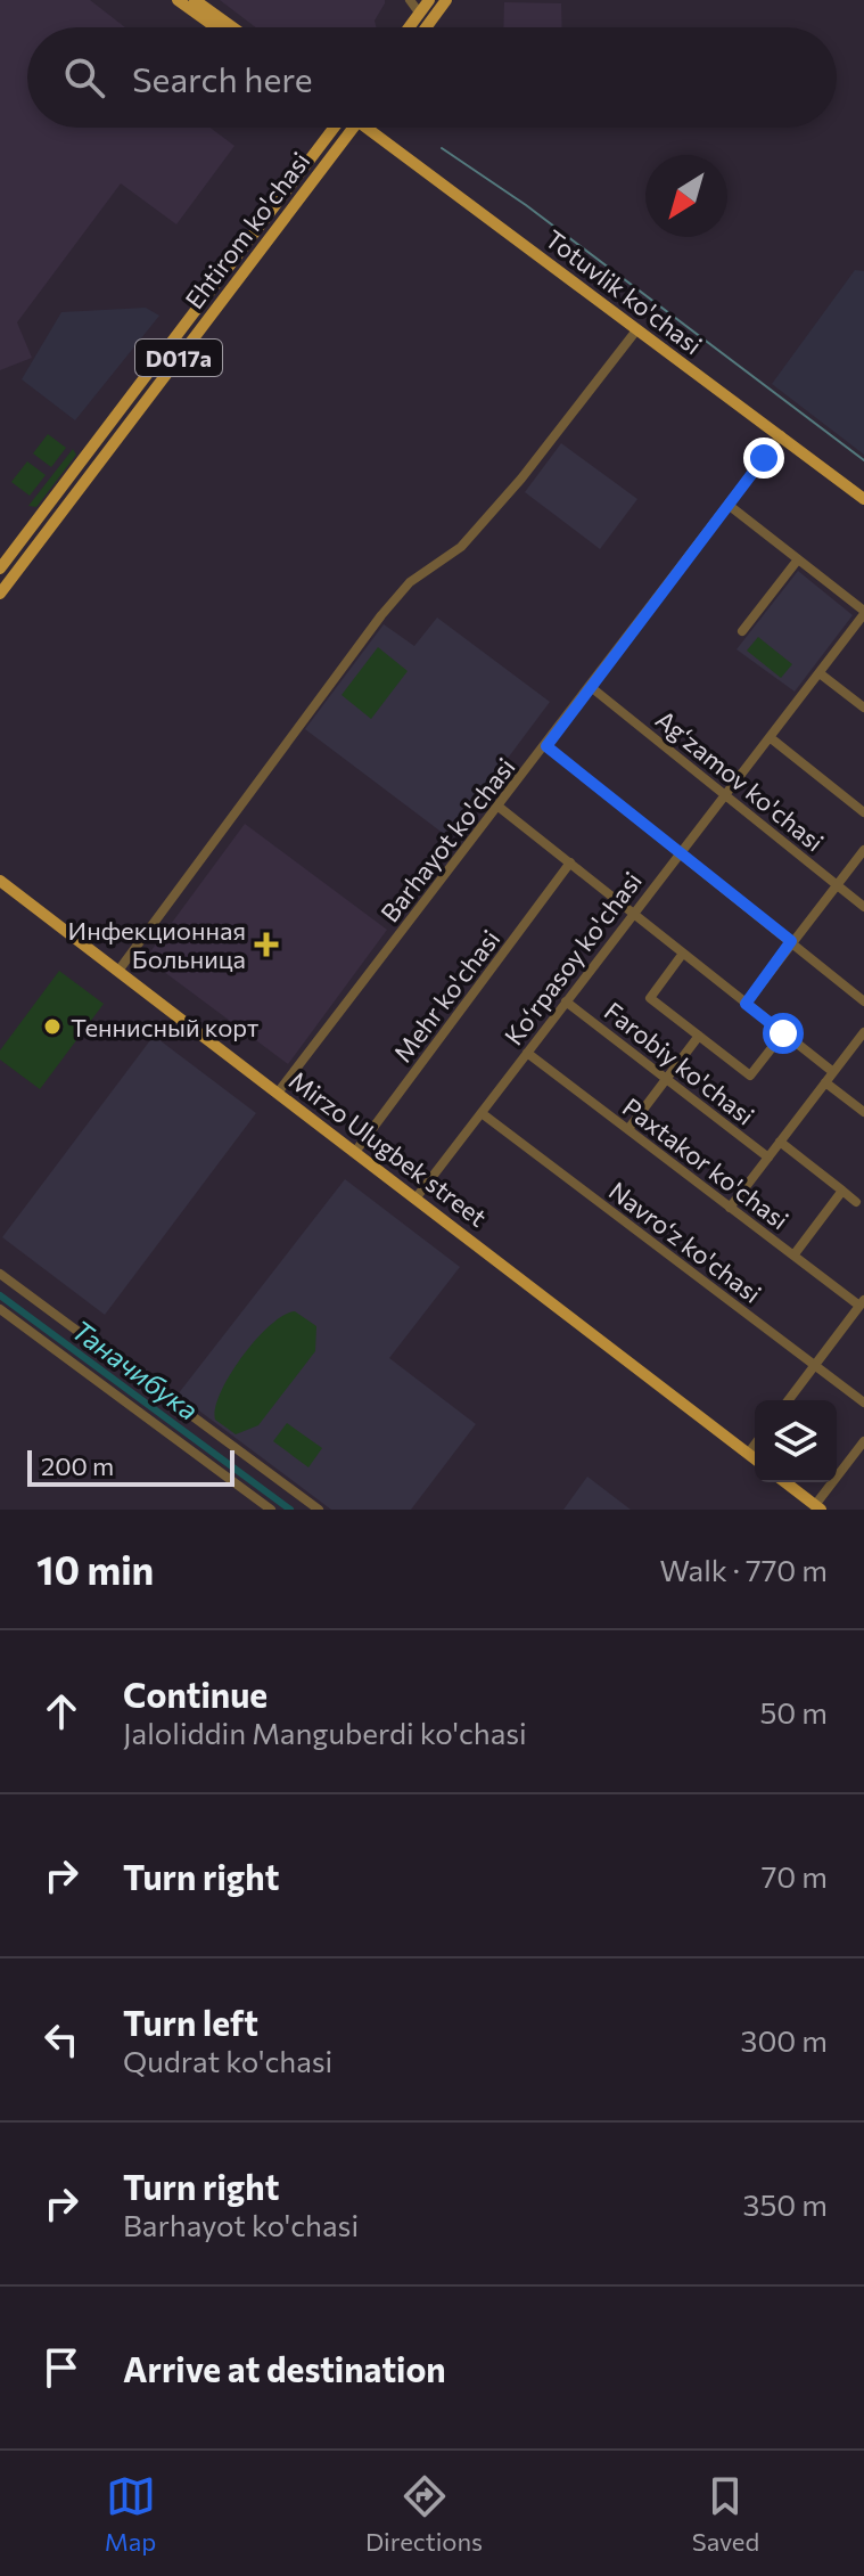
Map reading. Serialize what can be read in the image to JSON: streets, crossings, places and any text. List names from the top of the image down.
{
  "streets": {
    "main road": [
      "Ehtirom ko'chasi",
      "Totuvlik ko'chasi",
      "D017a",
      "Mirzo Ulugbek street"
    ],
    "street": [
      "Ag‘zamov ko'chasi",
      "Barhayot ko'chasi",
      "Ko‘rpasoy ko'chasi",
      "Mehr ko'chasi",
      "Farobiy ko'chasi",
      "Paxtakor ko'chasi",
      "Navro‘z ko'chasi"
    ]
  },
  "crossings": [
    ["Totuvlik ko'chasi", "Barhayot ko'chasi"],
    ["Ag‘zamov ko'chasi", "Barhayot ko'chasi"],
    ["Ag‘zamov ko'chasi", "Ko‘rpasoy ko'chasi"],
    ["Barhayot ko'chasi", "Mirzo Ulugbek street"],
    ["Ko‘rpasoy ko'chasi", "Farobiy ko'chasi"],
    ["Ko‘rpasoy ko'chasi", "Mirzo Ulugbek street"],
    ["Ko‘rpasoy ko'chasi", "Paxtakor ko'chasi"],
    ["Ko‘rpasoy ko'chasi", "Navro‘z ko'chasi"],
    ["Mehr ko'chasi", "Mirzo Ulugbek street"]
  ],
  "water": ["Таначибука"],
  "places": {
    "health": ["Инфекционная Больница"],
    "other": ["Теннисный корт"]
  },
  "scale_bar": "200 m",
  "north": "bottom left",
  "page": {
    "search": "Search here",
    "scale": "200 m",
    "heading": ["10 min", "Walk · 770 m"],
    "list": [
      ["Continue", "Jaloliddin Manguberdi ko'chasi", "50 m"],
      ["Turn right", "70 m"],
      ["Turn left", "Qudrat ko'chasi", "300 m"],
      ["Turn right", "Barhayot ko'chasi", "350 m"],
      "Arrive at destination"
    ],
    "nav": ["Map", "Directions", "Saved"]
  }
}
